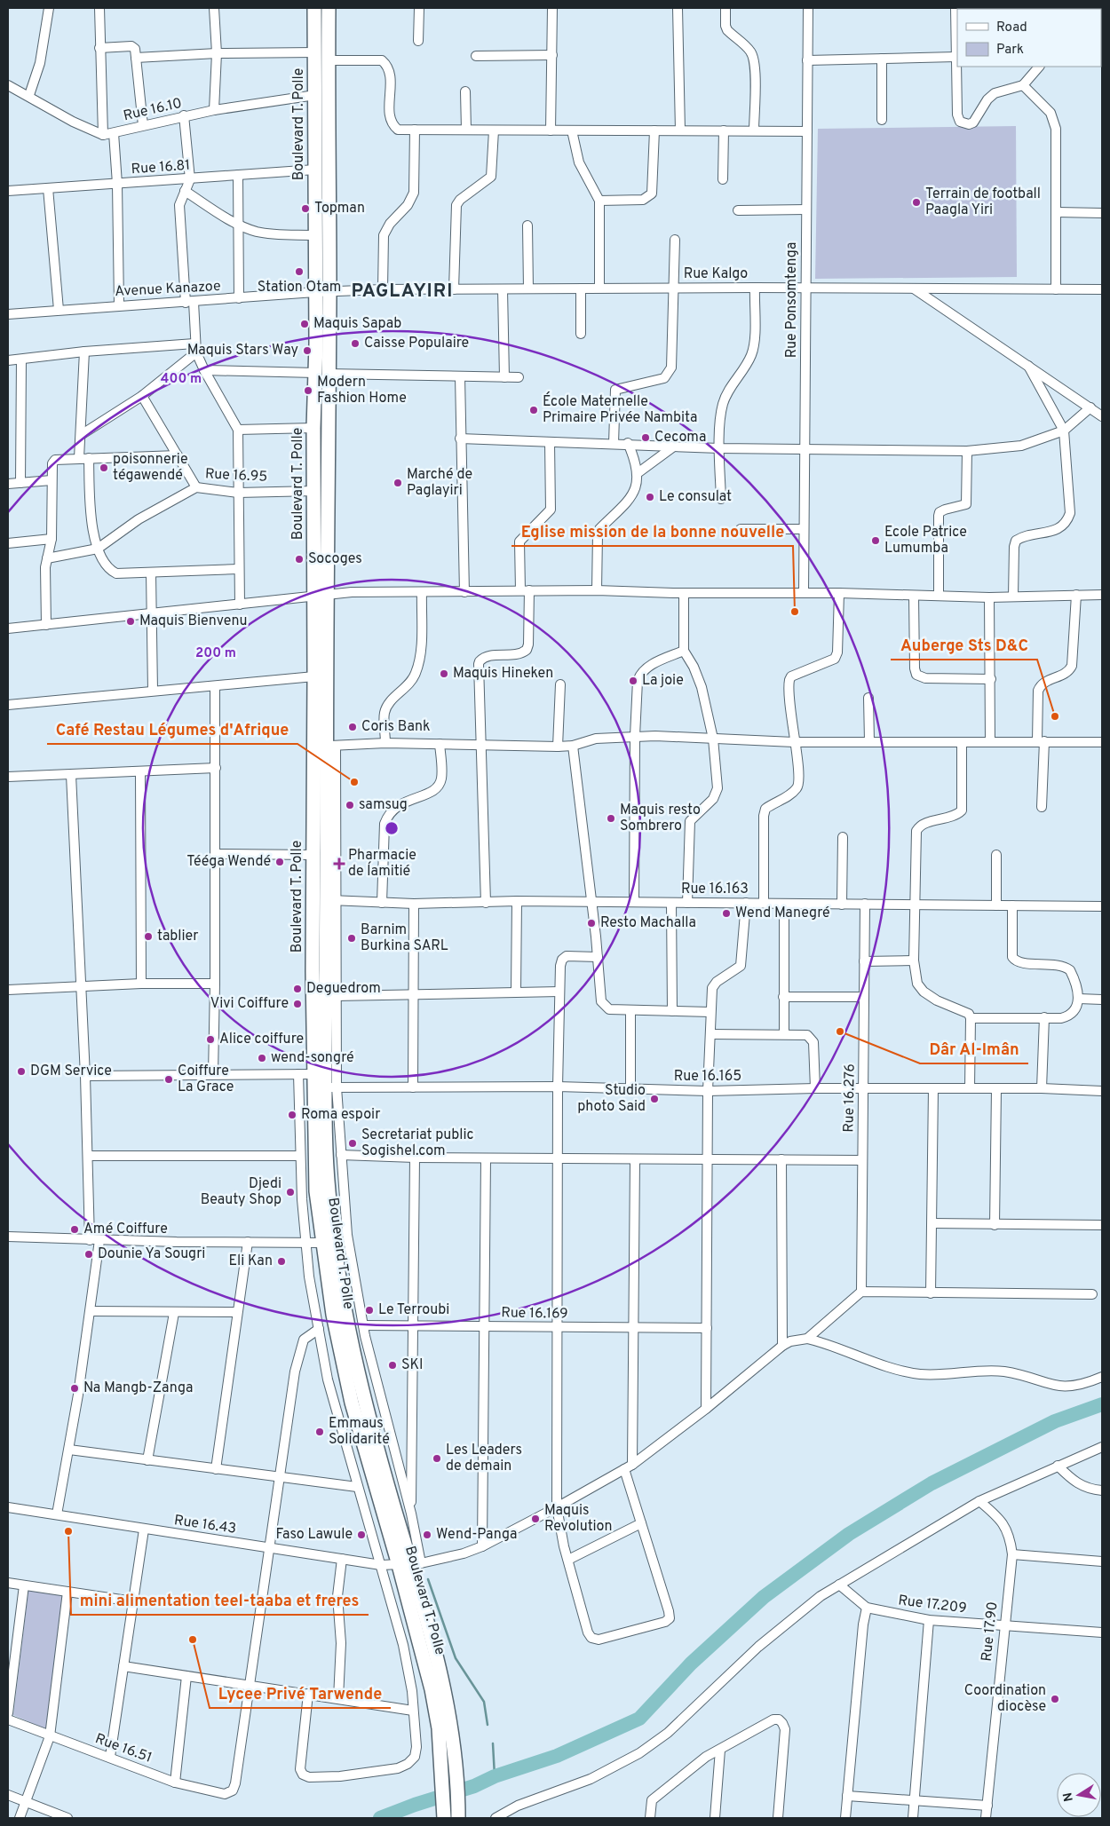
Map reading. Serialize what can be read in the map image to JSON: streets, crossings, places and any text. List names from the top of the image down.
{
  "streets": {
    "highway": ["Boulevard T. Polle"],
    "street": [
      "Rue 16.10",
      "Rue 16.81",
      "Rue Kalgo",
      "Avenue Kanazoe",
      "Rue Ponsomtenga",
      "Rue 16.95",
      "Rue 16.163",
      "Rue 16.165",
      "Rue 16.276",
      "Rue 16.169",
      "Rue 16.43",
      "Rue 17.209",
      "Rue 17.90",
      "Rue 16.51"
    ]
  },
  "crossings": [
    ["Rue 16.10", "Boulevard T. Polle"],
    ["Boulevard T. Polle", "Rue 16.81"],
    ["Boulevard T. Polle", "Rue Kalgo"],
    ["Boulevard T. Polle", "Avenue Kanazoe"],
    ["Boulevard T. Polle", "Rue 16.95"],
    ["Boulevard T. Polle", "Rue 16.163"],
    ["Boulevard T. Polle", "Rue 16.165"],
    ["Boulevard T. Polle", "Rue 16.43"],
    ["Rue Kalgo", "Avenue Kanazoe"],
    ["Rue Kalgo", "Rue Ponsomtenga"],
    ["Rue 16.163", "Rue 16.276"],
    ["Rue 16.165", "Rue 16.276"],
    ["Rue 17.209", "Rue 17.90"]
  ],
  "districts": ["PAGLAYIRI"],
  "places": {
    "other": [
      "Terrain de football Paagla Yiri",
      "Topman",
      "Station Otam",
      "Maquis Sapab",
      "Caisse Populaire",
      "Maquis Stars Way",
      "Modern Fashion Home",
      "École Maternelle Primaire Privée Nambita",
      "Cecoma",
      "poisonnerie tégawendé",
      "Marché de Paglayiri",
      "Le consulat",
      "Ecole Patrice Lumumba",
      "Socoges",
      "Eglise mission de la bonne nouvelle",
      "Maquis Bienvenu",
      "Maquis Hineken",
      "La joie",
      "Auberge Sts D&C",
      "Coris Bank",
      "Café Restau Légumes d'Afrique",
      "samsug",
      "Maquis resto Sombrero",
      "Tééga Wendé",
      "Wend Manegré",
      "Resto Machalla",
      "tablier",
      "Barnim Burkina SARL",
      "Deguedrom",
      "Vivi Coiffure",
      "Dâr Al-Imân",
      "Alice coiffure",
      "wend-songré",
      "DGM Service",
      "Coiffure La Grace",
      "Studio photo Said",
      "Roma espoir",
      "Secretariat public Sogishel.com",
      "Djedi Beauty Shop",
      "Amé Coiffure",
      "Dounie Ya Sougri",
      "Eli Kan",
      "Le Terroubi",
      "SKI",
      "Na Mangb-Zanga",
      "Emmaus Solidarité",
      "Les Leaders de demain",
      "Maquis Revolution",
      "mini alimentation teel-taaba et freres",
      "Faso Lawule",
      "Wend-Panga",
      "Lycee Privé Tarwende",
      "Coordination diocèse"
    ],
    "health": ["Pharmacie de l´amitié"]
  },
  "legend": ["Road", "Park"],
  "north": "left",
  "rings": ["400 m", "200 m"]
}
